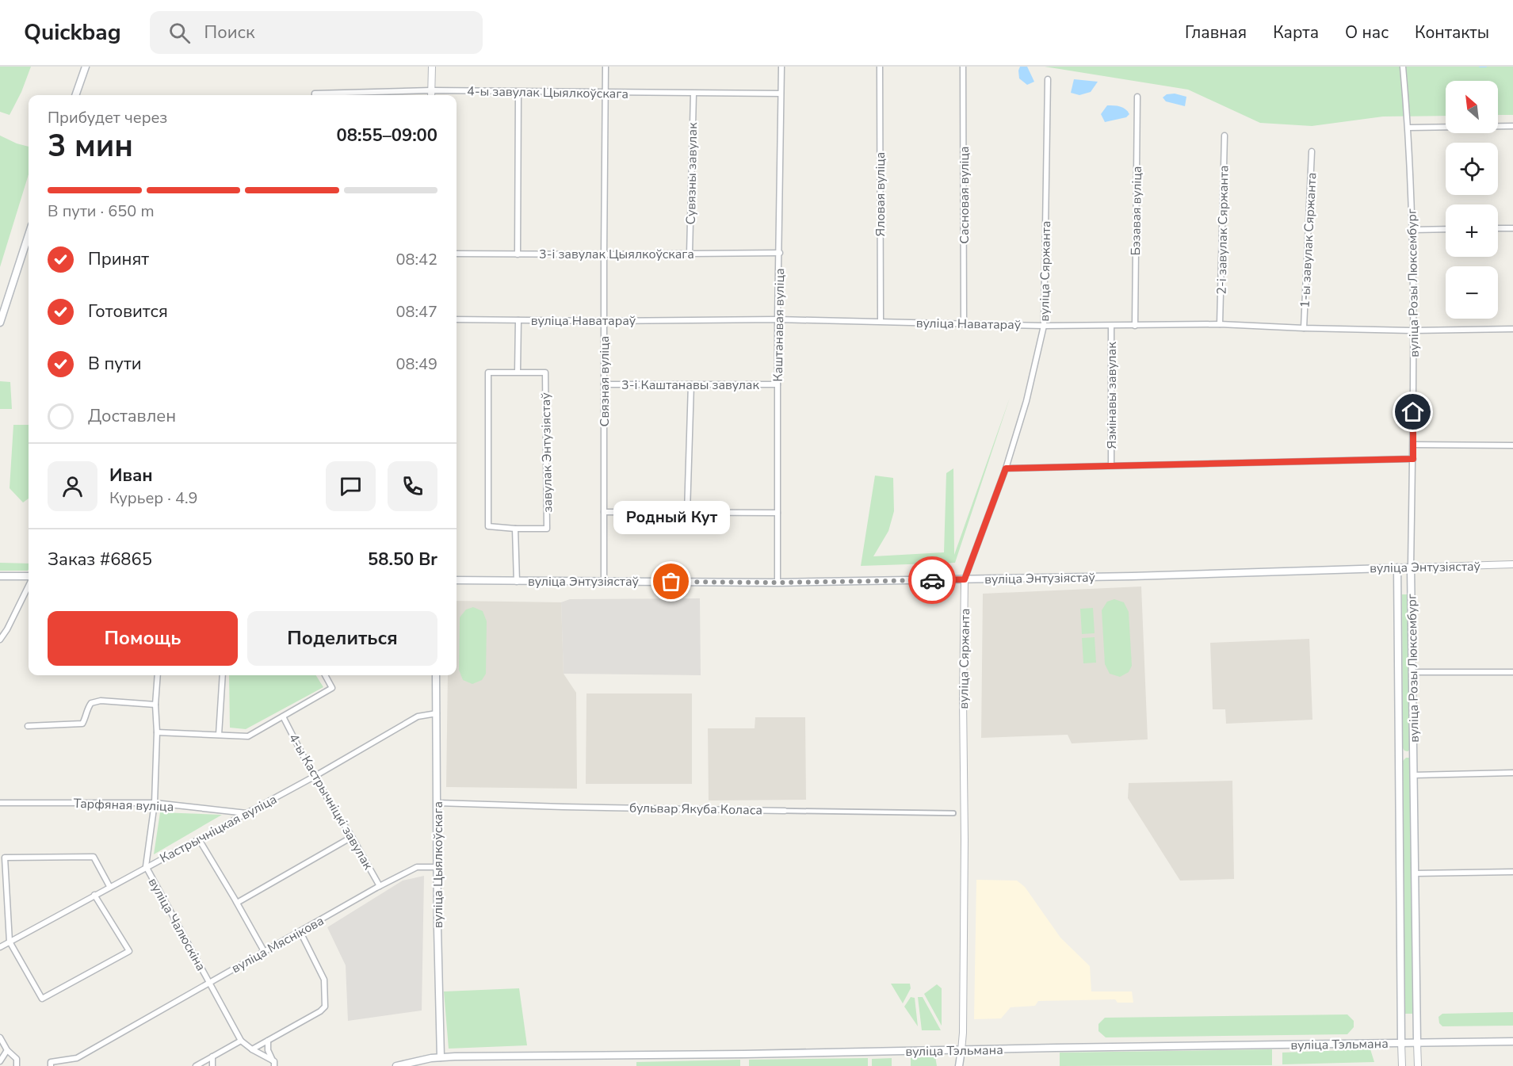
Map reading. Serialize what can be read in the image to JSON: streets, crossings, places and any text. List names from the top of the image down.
{
  "streets": {
    "main road": [
      "вуліца Розы Люксембург",
      "вуліца Энтузіястаў",
      "вуліца Цыялкоўскага",
      "вуліца Тэльмана"
    ],
    "street": [
      "4-ы завулак Цыялкоўскага",
      "Сувязны завулак",
      "Яловая вуліца",
      "Сасновая вуліца",
      "Бэзавая вуліца",
      "2-і завулак Сяржанта",
      "1-ы завулак Сяржанта",
      "3-і завулак Цыялкоўскага",
      "вуліца Сяржанта",
      "вуліца Наватараў",
      "Каштанавая вуліца",
      "Связная вуліца",
      "3-і Каштанавы завулак",
      "Язмінавы завулак",
      "завулак Энтузіястаў",
      "4-ы Кастрычніцкі завулак",
      "Тарфяная вуліца",
      "бульвар Якуба Коласа",
      "Кастрычніцкая вуліца",
      "вуліца Чалюскіна",
      "вуліца Мяснікова"
    ]
  },
  "crossings": [
    ["4-ы завулак Цыялкоўскага", "Сувязны завулак"],
    ["4-ы завулак Цыялкоўскага", "Каштанавая вуліца"],
    ["4-ы завулак Цыялкоўскага", "Связная вуліца"],
    ["Сувязны завулак", "3-і завулак Цыялкоўскага"],
    ["Яловая вуліца", "вуліца Наватараў"],
    ["Сасновая вуліца", "вуліца Наватараў"],
    ["Бэзавая вуліца", "вуліца Наватараў"],
    ["2-і завулак Сяржанта", "вуліца Наватараў"],
    ["1-ы завулак Сяржанта", "вуліца Наватараў"],
    ["3-і завулак Цыялкоўскага", "Каштанавая вуліца"],
    ["3-і завулак Цыялкоўскага", "Связная вуліца"],
    ["вуліца Сяржанта", "вуліца Наватараў"],
    ["вуліца Сяржанта", "вуліца Энтузіястаў"],
    ["вуліца Сяржанта", "вуліца Тэльмана"],
    ["вуліца Розы Люксембург", "вуліца Наватараў"],
    ["вуліца Розы Люксембург", "вуліца Энтузіястаў"],
    ["вуліца Розы Люксембург", "вуліца Тэльмана"],
    ["вуліца Наватараў", "Каштанавая вуліца"],
    ["вуліца Наватараў", "Связная вуліца"],
    ["вуліца Наватараў", "Язмінавы завулак"],
    ["Каштанавая вуліца", "3-і Каштанавы завулак"],
    ["Каштанавая вуліца", "вуліца Энтузіястаў"],
    ["Связная вуліца", "3-і Каштанавы завулак"],
    ["Связная вуліца", "вуліца Энтузіястаў"],
    ["4-ы Кастрычніцкі завулак", "Кастрычніцкая вуліца"],
    ["4-ы Кастрычніцкі завулак", "вуліца Мяснікова"],
    ["Тарфяная вуліца", "Кастрычніцкая вуліца"],
    ["Тарфяная вуліца", "вуліца Чалюскіна"],
    ["бульвар Якуба Коласа", "вуліца Цыялкоўскага"],
    ["Кастрычніцкая вуліца", "вуліца Цыялкоўскага"],
    ["Кастрычніцкая вуліца", "вуліца Чалюскіна"],
    ["вуліца Цыялкоўскага", "вуліца Мяснікова"],
    ["вуліца Цыялкоўскага", "вуліца Тэльмана"],
    ["вуліца Чалюскіна", "вуліца Мяснікова"]
  ],
  "places": ["Родный Кут"],
  "north": "top left",
  "page": {
    "header": "Quickbag",
    "search": "Поиск",
    "nav": [
      "Главная",
      "Карта",
      "О нас",
      "Контакты"
    ],
    "map_buttons": ["+", "−"],
    "heading": ["3 мин", "Прибудет через", "08:55–09:00"],
    "panel": [
      "Иван",
      "Курьер · 4.9",
      "Заказ #6865",
      "58.50 Br"
    ],
    "bar": "В пути · 650 m",
    "list": [
      ["Принят", "08:42"],
      ["Готовится", "08:47"],
      ["В пути", "08:49"],
      "Доставлен"
    ],
    "bubble": "Родный Кут",
    "buttons": ["Помощь", "Поделиться"]
  }
}
